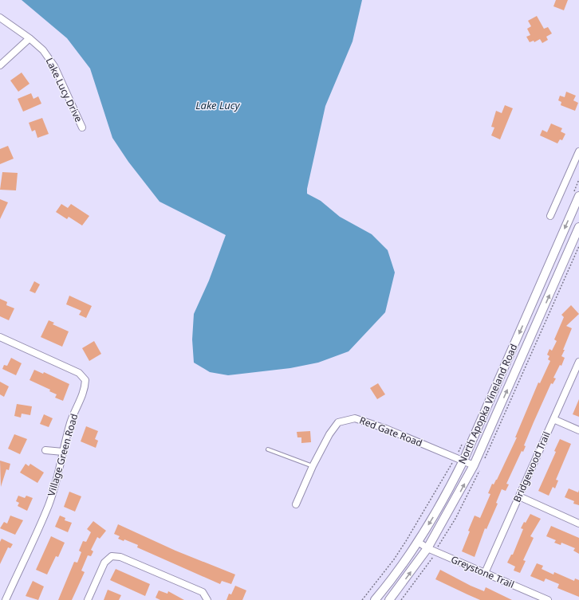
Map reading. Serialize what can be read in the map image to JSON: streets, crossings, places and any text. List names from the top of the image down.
{
  "streets": {
    "street": [
      "Lake Lucy Drive",
      "North Apopka Vineland Road",
      "Red Gate Road",
      "Village Green Road",
      "Bridgewood Trail",
      "Greystone Trail"
    ]
  },
  "crossings": [
    ["North Apopka Vineland Road", "Red Gate Road"],
    ["North Apopka Vineland Road", "Greystone Trail"],
    ["Bridgewood Trail", "Greystone Trail"]
  ],
  "water": ["Lake Lucy"]
}
